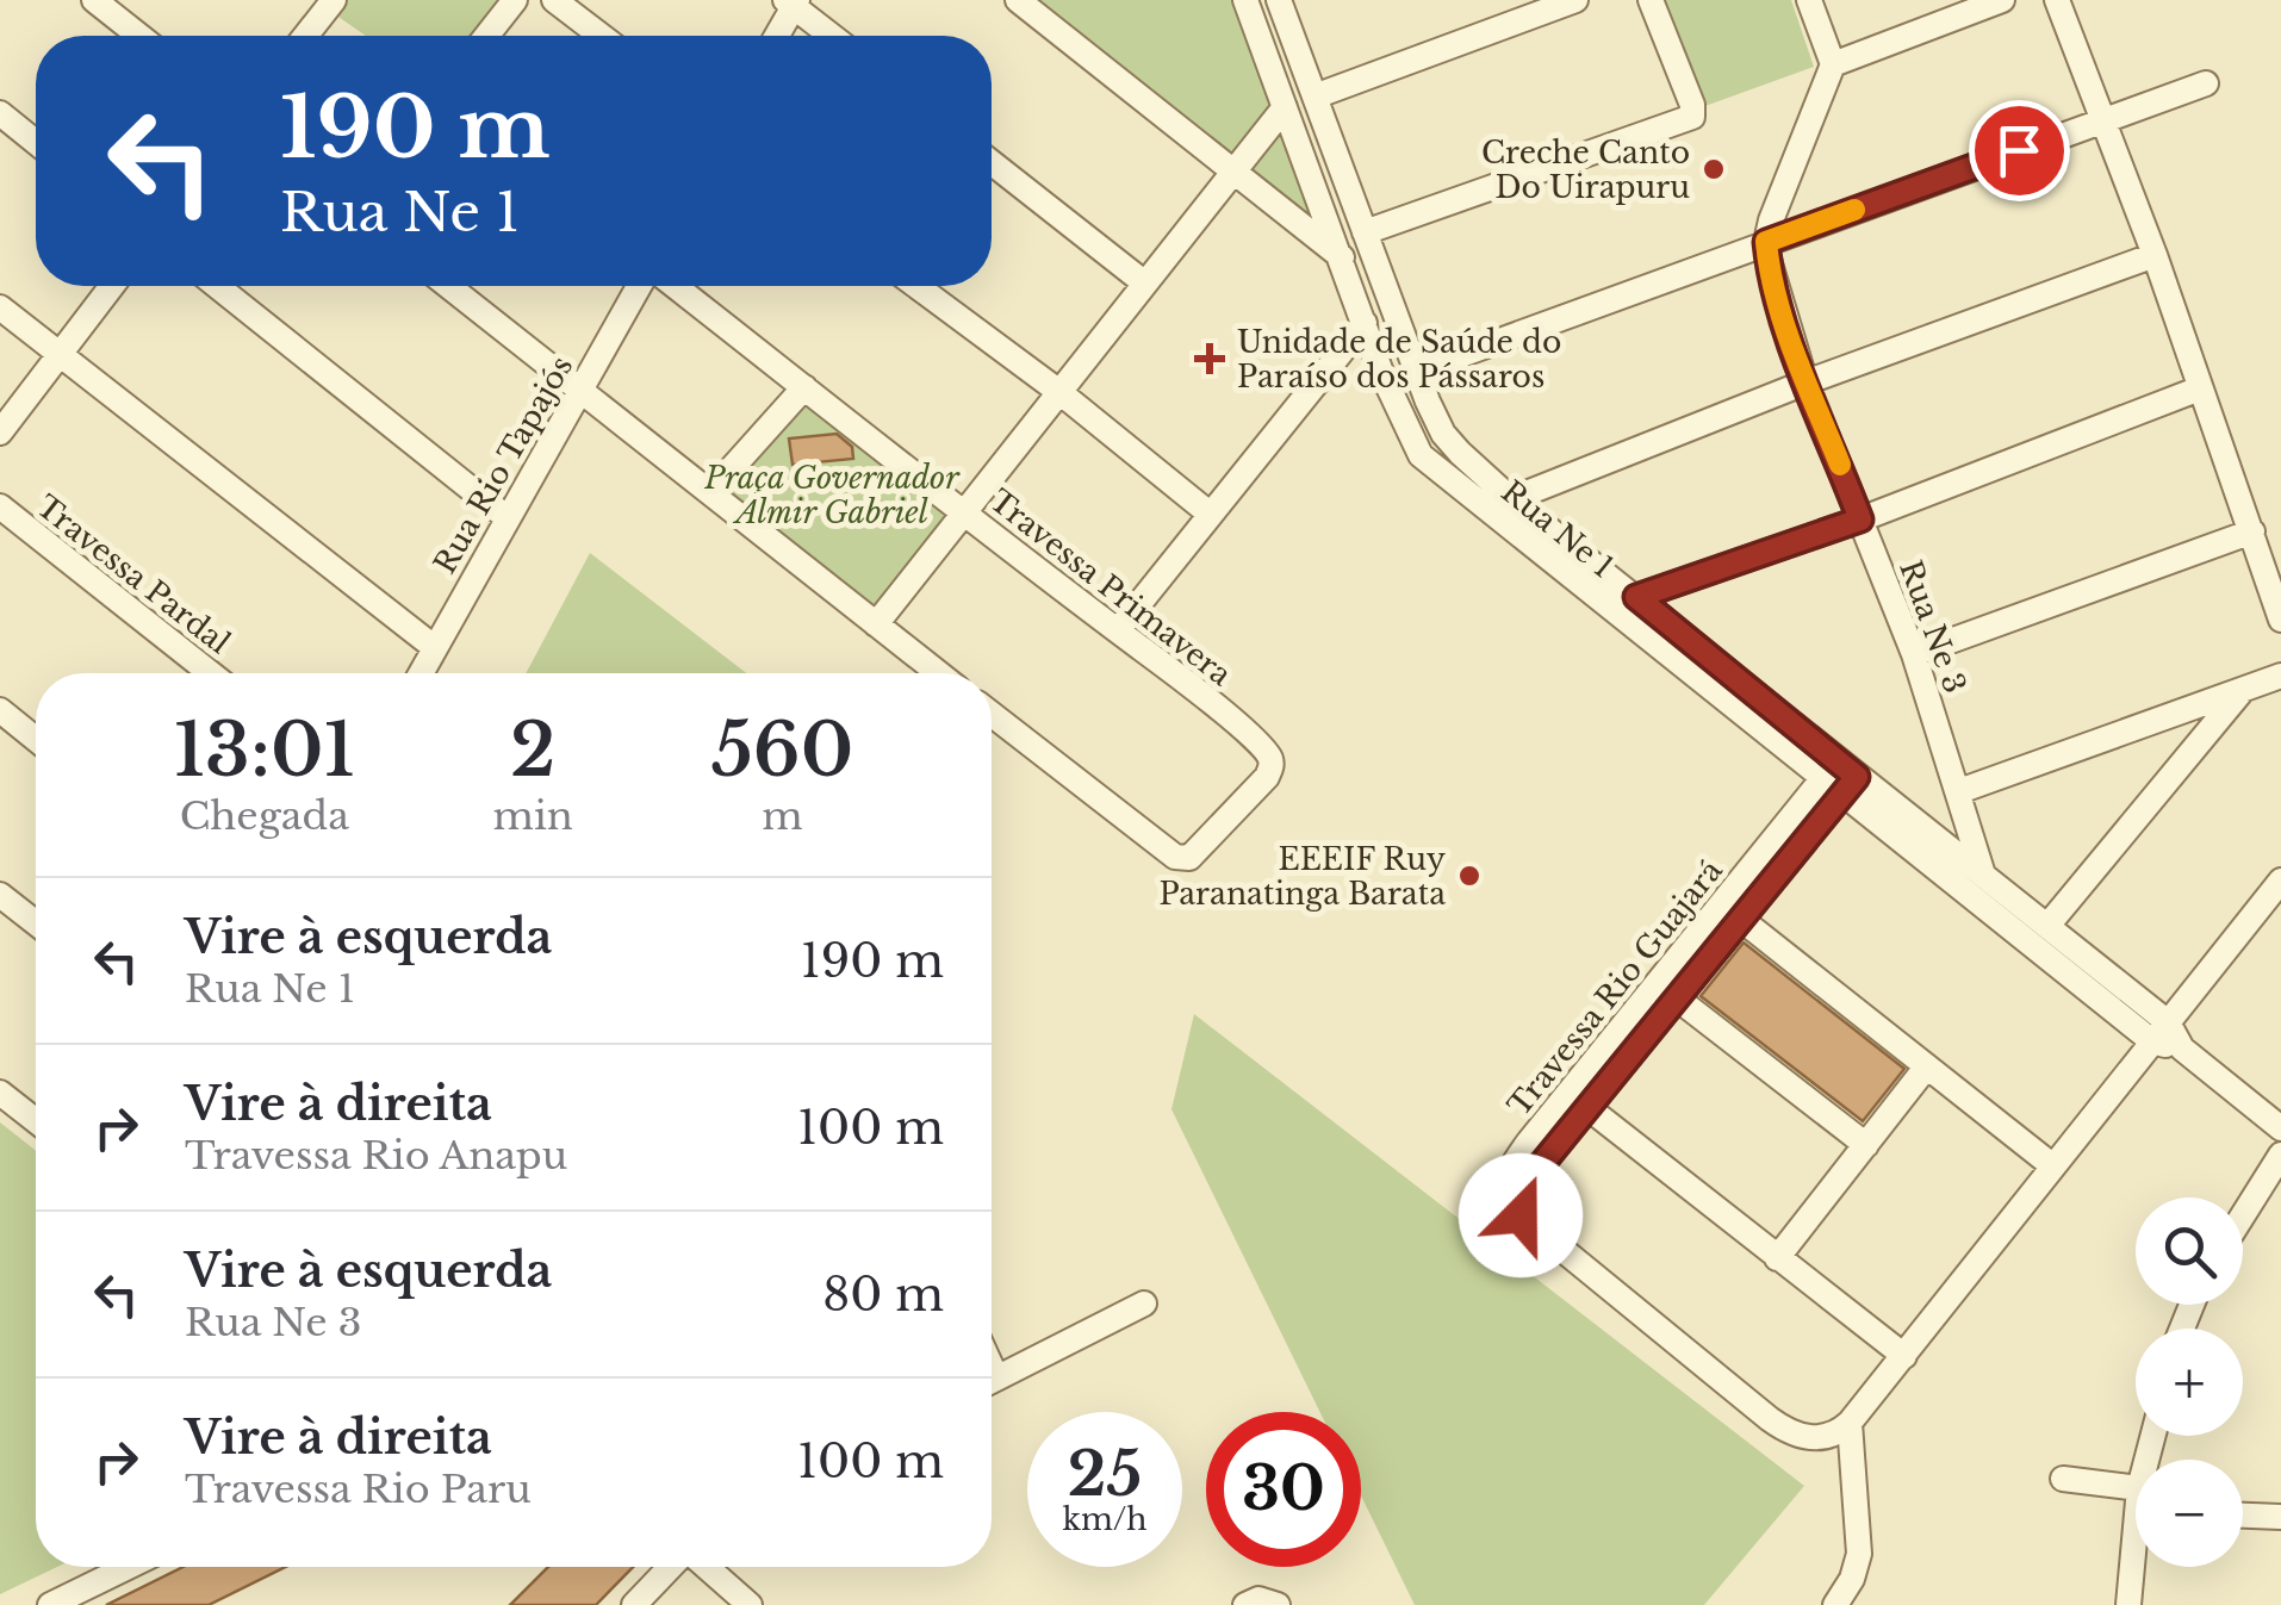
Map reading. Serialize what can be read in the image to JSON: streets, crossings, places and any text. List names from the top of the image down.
{
  "streets": {
    "street": [
      "Rua Rio Tapajós",
      "Rua Ne 1",
      "Travessa Pardal",
      "Travessa Primavera",
      "Rua Ne 3",
      "Travessa Rio Guajará"
    ]
  },
  "crossings": [
    ["Rua Ne 1", "Rua Ne 3"],
    ["Rua Ne 1", "Travessa Rio Guajará"]
  ],
  "parks": ["Praça Governador Almir Gabriel"],
  "places": {
    "other": ["Creche Canto Do Uirapuru", "EEEIF Ruy Paranatinga Barata"],
    "health": ["Unidade de Saúde do Paraíso dos Pássaros"]
  },
  "page": {
    "turn": ["190 m", "Rua Ne 1"],
    "eta": [
      "13:01",
      "Chegada",
      "2",
      "min",
      "560",
      "m"
    ],
    "list": [
      {
        "name": "Vire à esquerda",
        "note": "Rua Ne 1",
        "value": "190 m"
      },
      {
        "name": "Vire à direita",
        "note": "Travessa Rio Anapu",
        "value": "100 m"
      },
      {
        "name": "Vire à esquerda",
        "note": "Rua Ne 3",
        "value": "80 m"
      },
      {
        "name": "Vire à direita",
        "note": "Travessa Rio Paru",
        "value": "100 m"
      }
    ],
    "map_buttons": ["+", "−"],
    "speed": "25 km/h",
    "limit": "30"
  }
}
